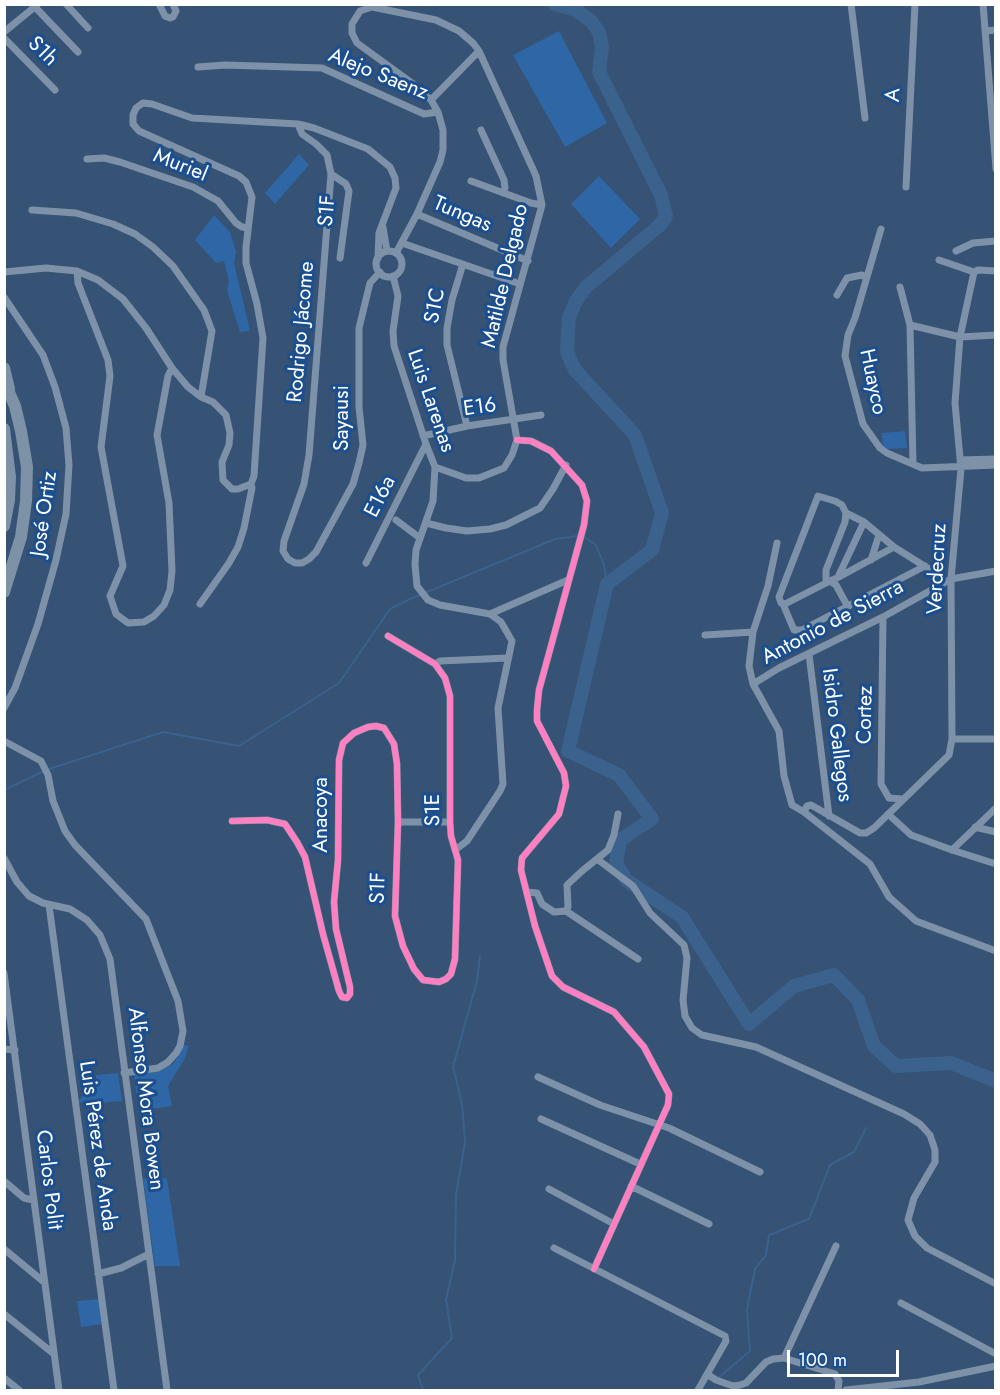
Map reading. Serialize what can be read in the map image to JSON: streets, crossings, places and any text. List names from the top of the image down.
{
  "streets": {
    "street": [
      "S1h",
      "Alejo Saenz",
      "A",
      "Muriel",
      "S1F",
      "Tungas",
      "Matilde Delgado",
      "S1C",
      "Rodrigo Jácome",
      "Huayco",
      "Luis Larenas",
      "E16",
      "Sayausi",
      "E16a",
      "José Ortiz",
      "Verdecruz",
      "Antonio de Sierra",
      "Cortez",
      "Isidro Gallegos",
      "S1E",
      "Anacoya",
      "Alfonso Mora Bowen",
      "Luis Pérez de Anda",
      "Carlos Polit"
    ]
  },
  "crossings": [
    ["Alejo Saenz", "Matilde Delgado"],
    ["S1F", "Rodrigo Jácome"],
    ["S1F", "S1E"],
    ["S1F", "Anacoya"],
    ["Tungas", "Matilde Delgado"],
    ["Matilde Delgado", "E16"],
    ["S1C", "E16"],
    ["Rodrigo Jácome", "Sayausi"],
    ["Huayco", "Verdecruz"],
    ["Luis Larenas", "E16"],
    ["Luis Larenas", "Sayausi"],
    ["Luis Larenas", "E16a"],
    ["Verdecruz", "Antonio de Sierra"],
    ["Verdecruz", "Cortez"],
    ["Verdecruz", "Isidro Gallegos"],
    ["Antonio de Sierra", "Cortez"],
    ["Antonio de Sierra", "Isidro Gallegos"],
    ["Alfonso Mora Bowen", "Luis Pérez de Anda"]
  ],
  "scale_bar": "100 m"
}
